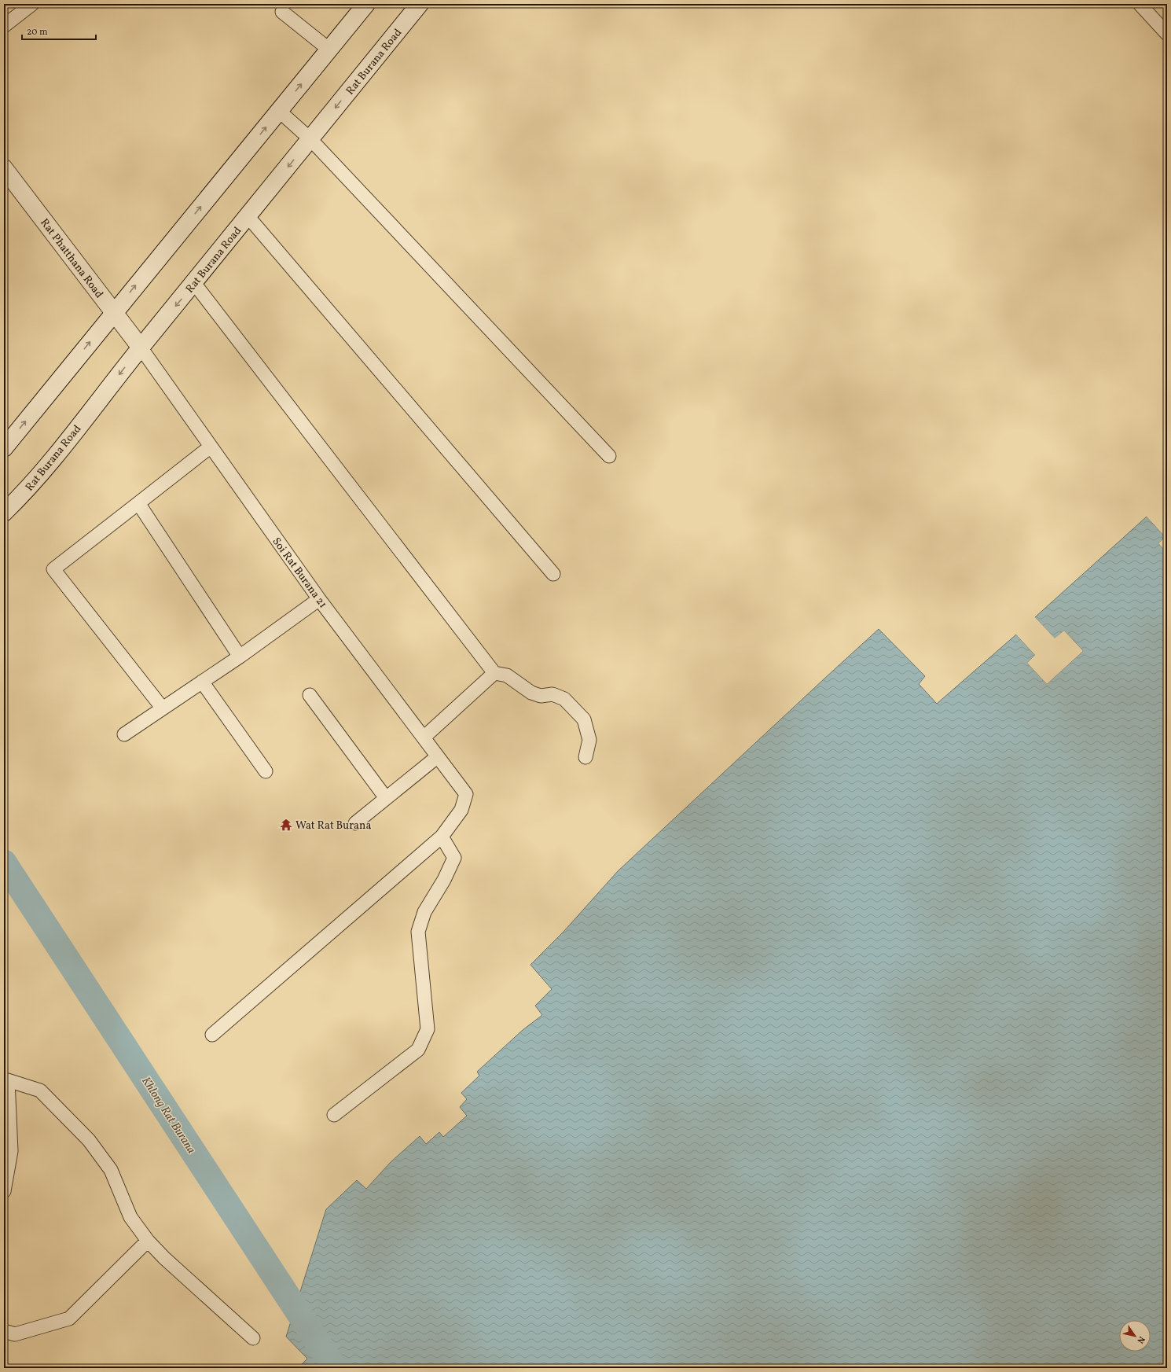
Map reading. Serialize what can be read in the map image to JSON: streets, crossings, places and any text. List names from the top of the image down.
{
  "streets": {
    "main road": ["Rat Burana Road", "Rat Phatthana Road"],
    "lane": ["Soi Rat Burana 21"]
  },
  "crossings": [
    ["Rat Burana Road", "Rat Phatthana Road"],
    ["Rat Burana Road", "Soi Rat Burana 21"],
    ["Rat Phatthana Road", "Soi Rat Burana 21"]
  ],
  "water": ["Khlong Rat Burana"],
  "places": {
    "temple": ["Wat Rat Burana"]
  },
  "scale_bar": "20 m",
  "north": "bottom right"
}
